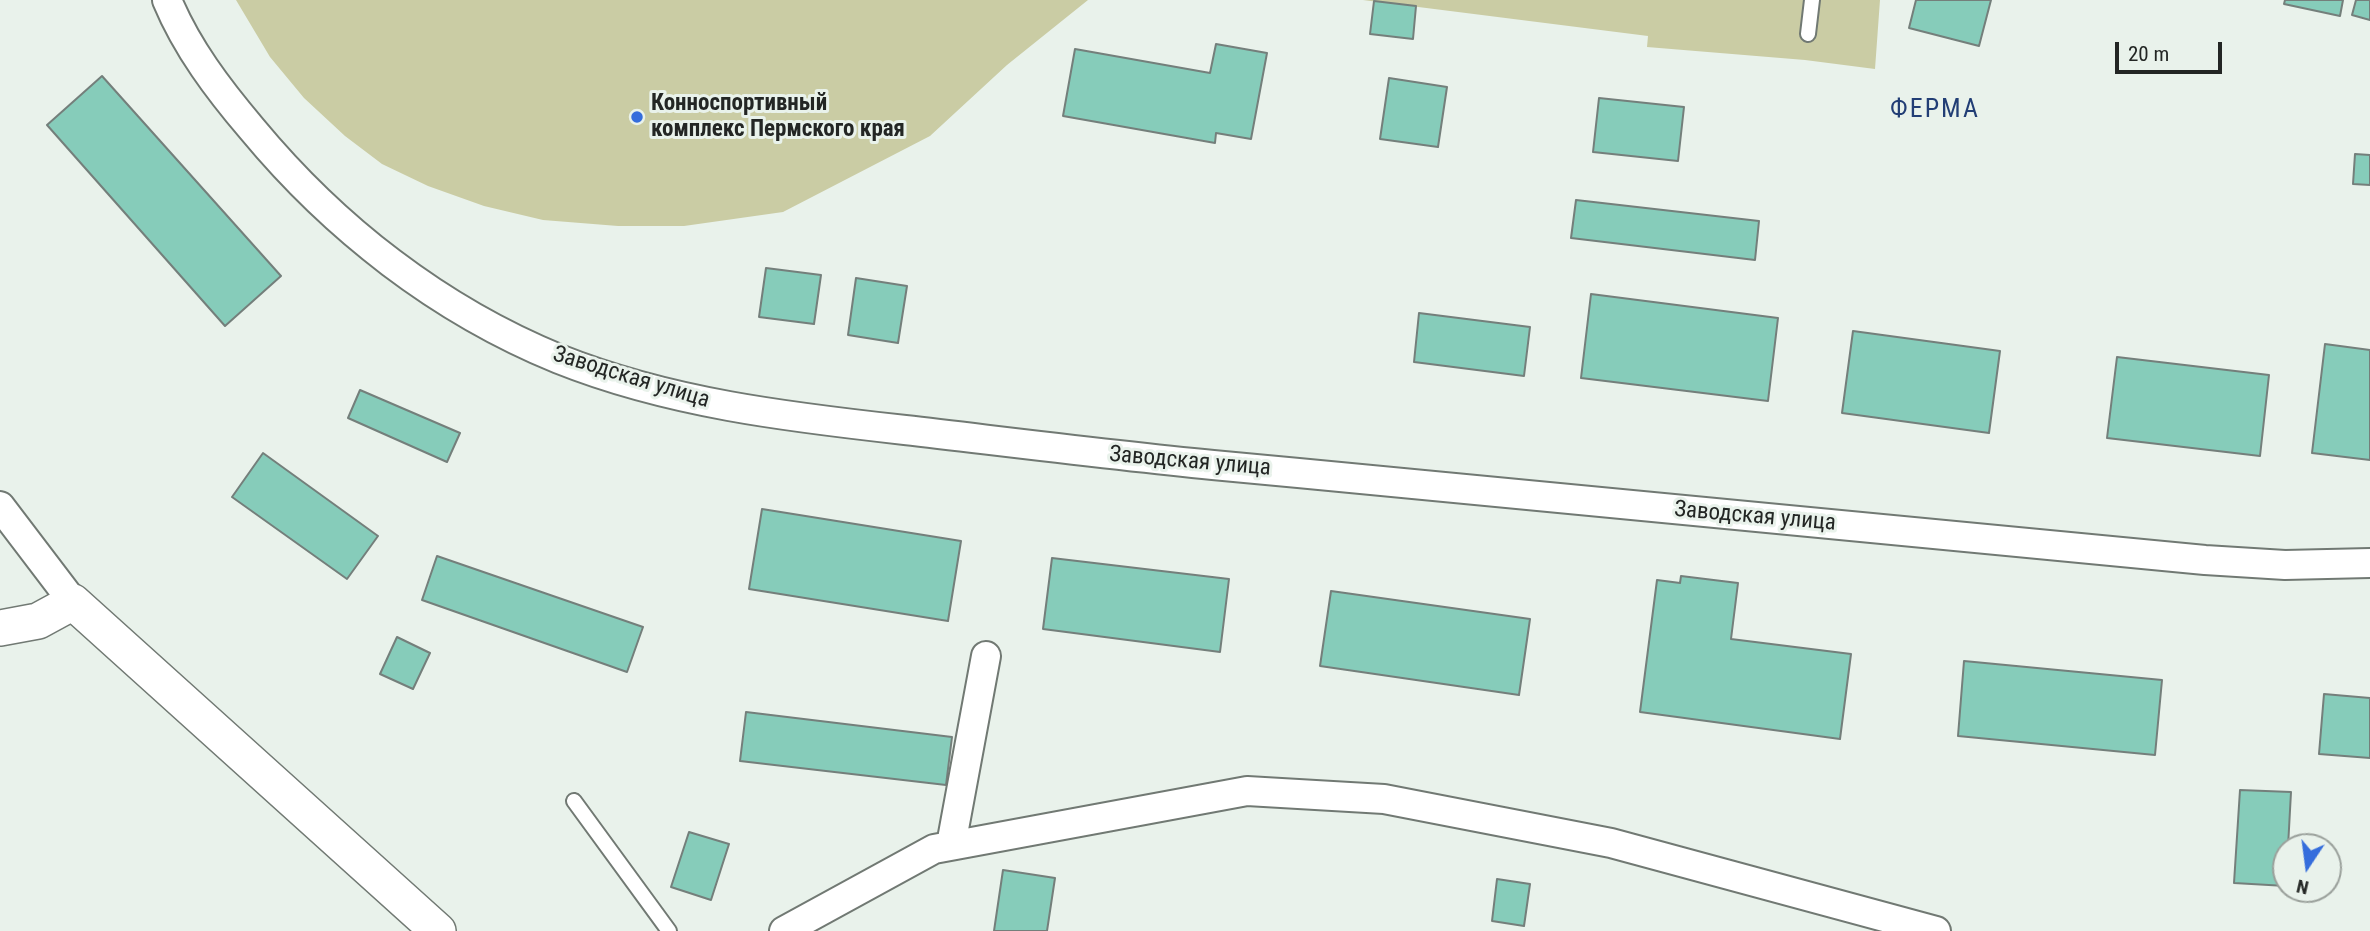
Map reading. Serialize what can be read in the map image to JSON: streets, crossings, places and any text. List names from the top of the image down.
{
  "streets": {
    "street": ["Заводская улица"]
  },
  "districts": ["ФЕРМА"],
  "places": ["Конноспортивный комплекс Пермского края"],
  "scale_bar": "20 m",
  "north": "bottom"
}
